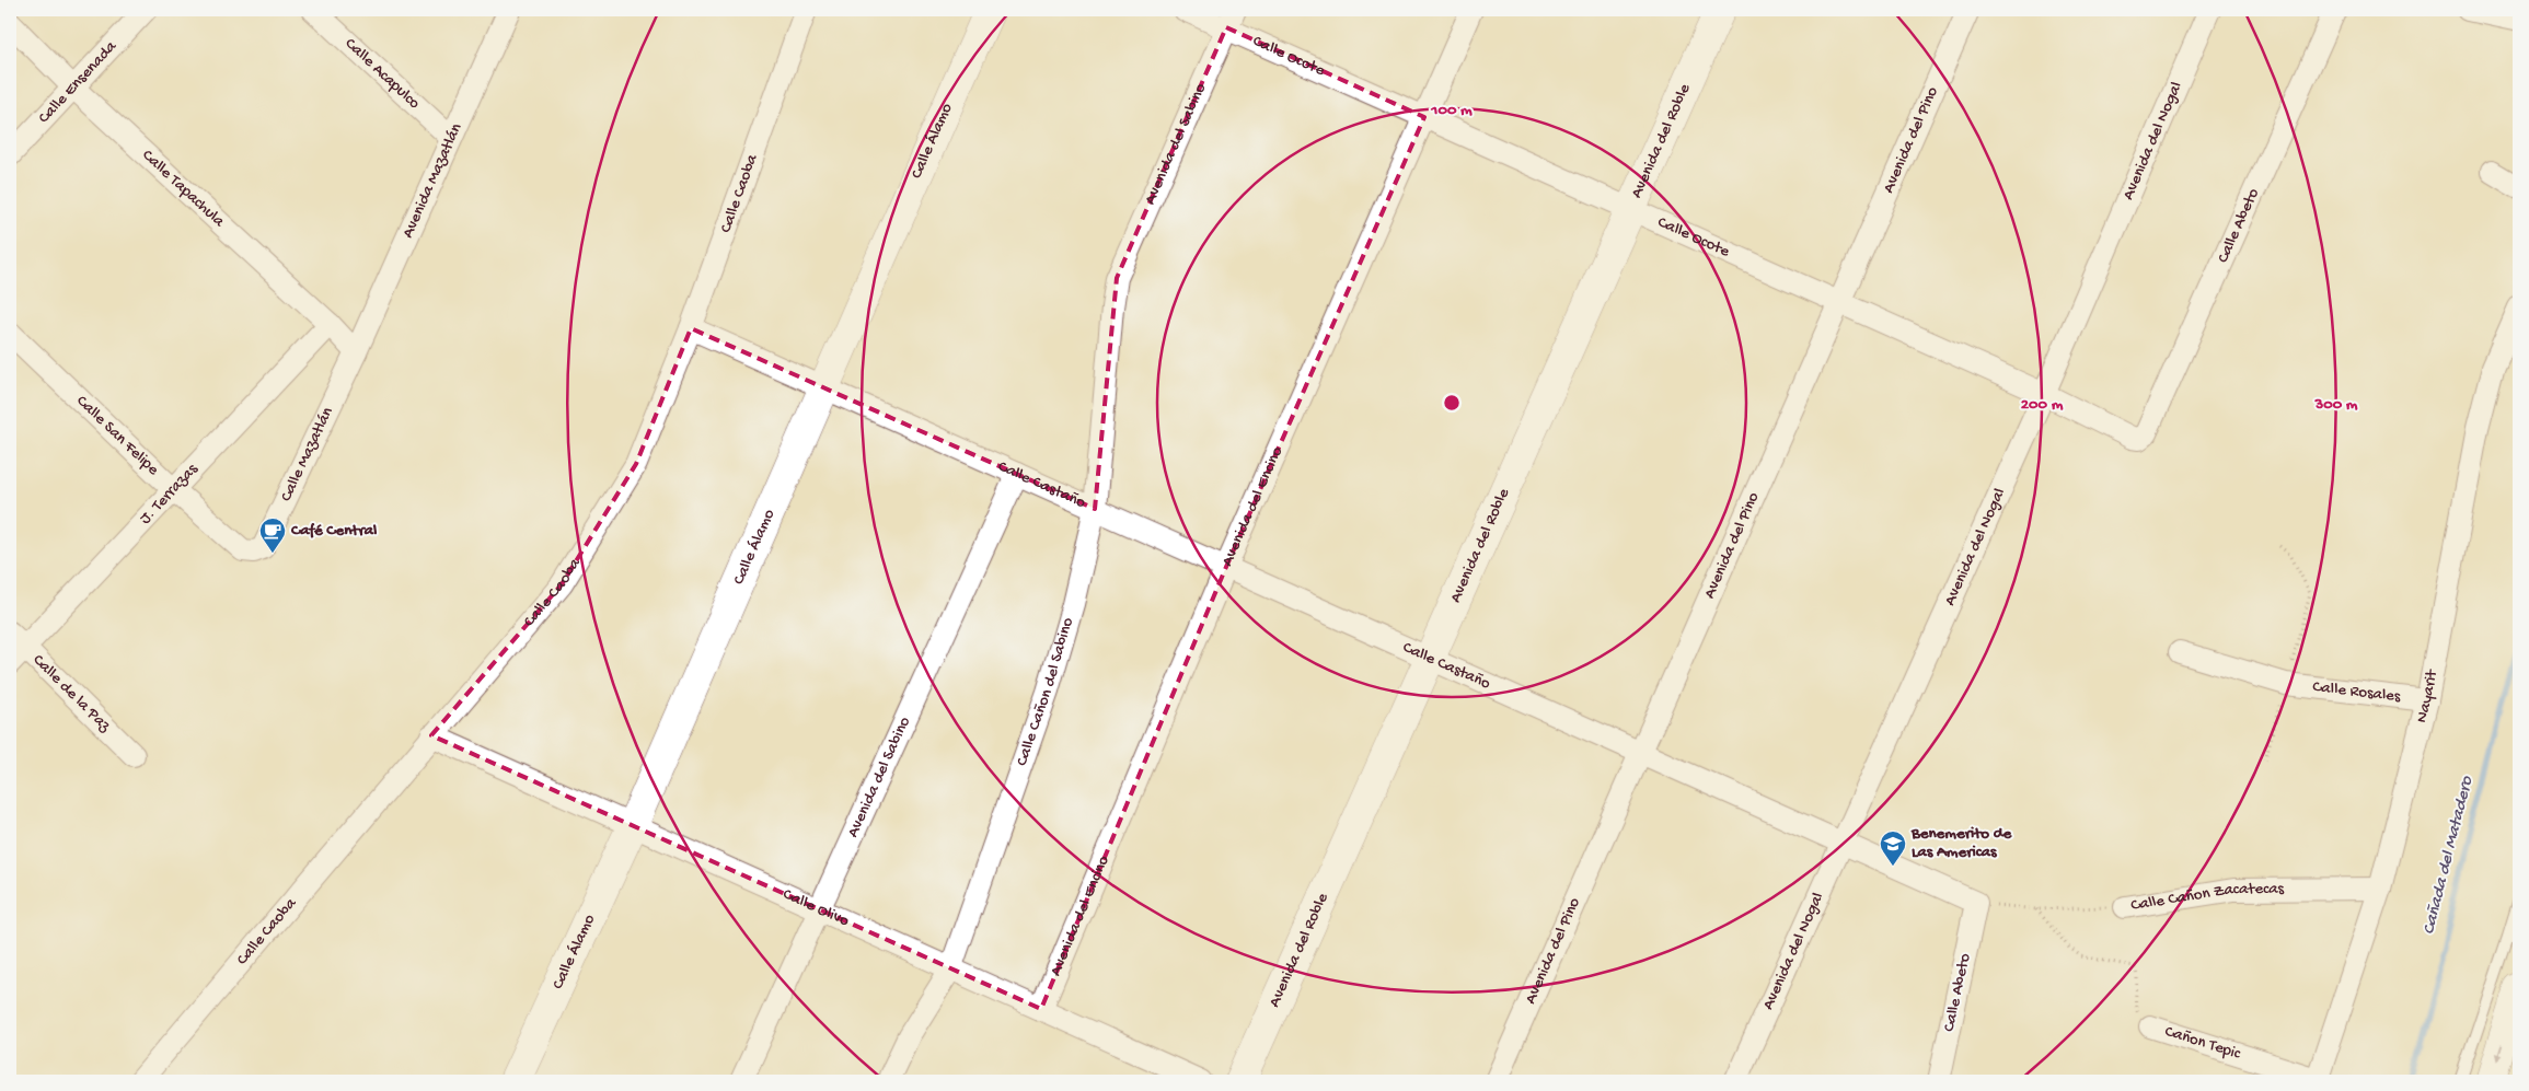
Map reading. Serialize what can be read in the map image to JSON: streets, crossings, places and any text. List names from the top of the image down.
{
  "streets": {
    "main road": ["Calle Álamo", "Avenida del Roble"],
    "street": [
      "Calle Ocote",
      "Calle Acapulco",
      "Calle Ensenada",
      "Avenida del Pino",
      "Avenida del Nogal",
      "Avenida del Sabino",
      "Avenida Mazatlán",
      "Calle Tapachula",
      "Calle Caoba",
      "Calle Abeto",
      "Calle San Felipe",
      "Calle Mazatlán",
      "Calle Castaño",
      "J. Terrazas",
      "Avenida del Encino",
      "Calle Cañon del Sabino",
      "Calle Rosales",
      "Calle de la Paz",
      "Nayarit",
      "Calle Cañon Zacatecas",
      "Calle Olivo",
      "Cañon Tepic"
    ]
  },
  "crossings": [
    ["Calle Ocote", "Avenida del Pino"],
    ["Calle Ocote", "Avenida del Roble"],
    ["Calle Ocote", "Avenida del Nogal"],
    ["Calle Ocote", "Avenida del Sabino"],
    ["Calle Ocote", "Calle Abeto"],
    ["Calle Ocote", "Avenida del Encino"],
    ["Calle Acapulco", "Avenida Mazatlán"],
    ["Calle Ensenada", "Calle Tapachula"],
    ["Avenida del Pino", "Calle Castaño"],
    ["Calle Álamo", "Calle Castaño"],
    ["Calle Álamo", "Calle Olivo"],
    ["Avenida del Roble", "Calle Castaño"],
    ["Avenida del Nogal", "Calle Castaño"],
    ["Avenida del Sabino", "Calle Castaño"],
    ["Avenida del Sabino", "Calle Cañon del Sabino"],
    ["Avenida del Sabino", "Calle Olivo"],
    ["Avenida Mazatlán", "Calle Tapachula"],
    ["Avenida Mazatlán", "Calle Mazatlán"],
    ["Calle Tapachula", "Calle Mazatlán"],
    ["Calle Tapachula", "J. Terrazas"],
    ["Calle Caoba", "Calle Castaño"],
    ["Calle Caoba", "Calle Olivo"],
    ["Calle Abeto", "Calle Castaño"],
    ["Calle San Felipe", "Calle Mazatlán"],
    ["Calle San Felipe", "J. Terrazas"],
    ["Calle Castaño", "Avenida del Encino"],
    ["Calle Castaño", "Calle Cañon del Sabino"],
    ["J. Terrazas", "Calle de la Paz"],
    ["Avenida del Encino", "Calle Olivo"],
    ["Calle Cañon del Sabino", "Calle Olivo"],
    ["Calle Rosales", "Nayarit"],
    ["Nayarit", "Calle Cañon Zacatecas"],
    ["Nayarit", "Cañon Tepic"]
  ],
  "water": ["Cañada del Matadero"],
  "places": {
    "cafe": ["Café Central"],
    "school or university": ["Benemerito de Las Americas"]
  },
  "rings": ["100 m", "200 m", "300 m"]
}
